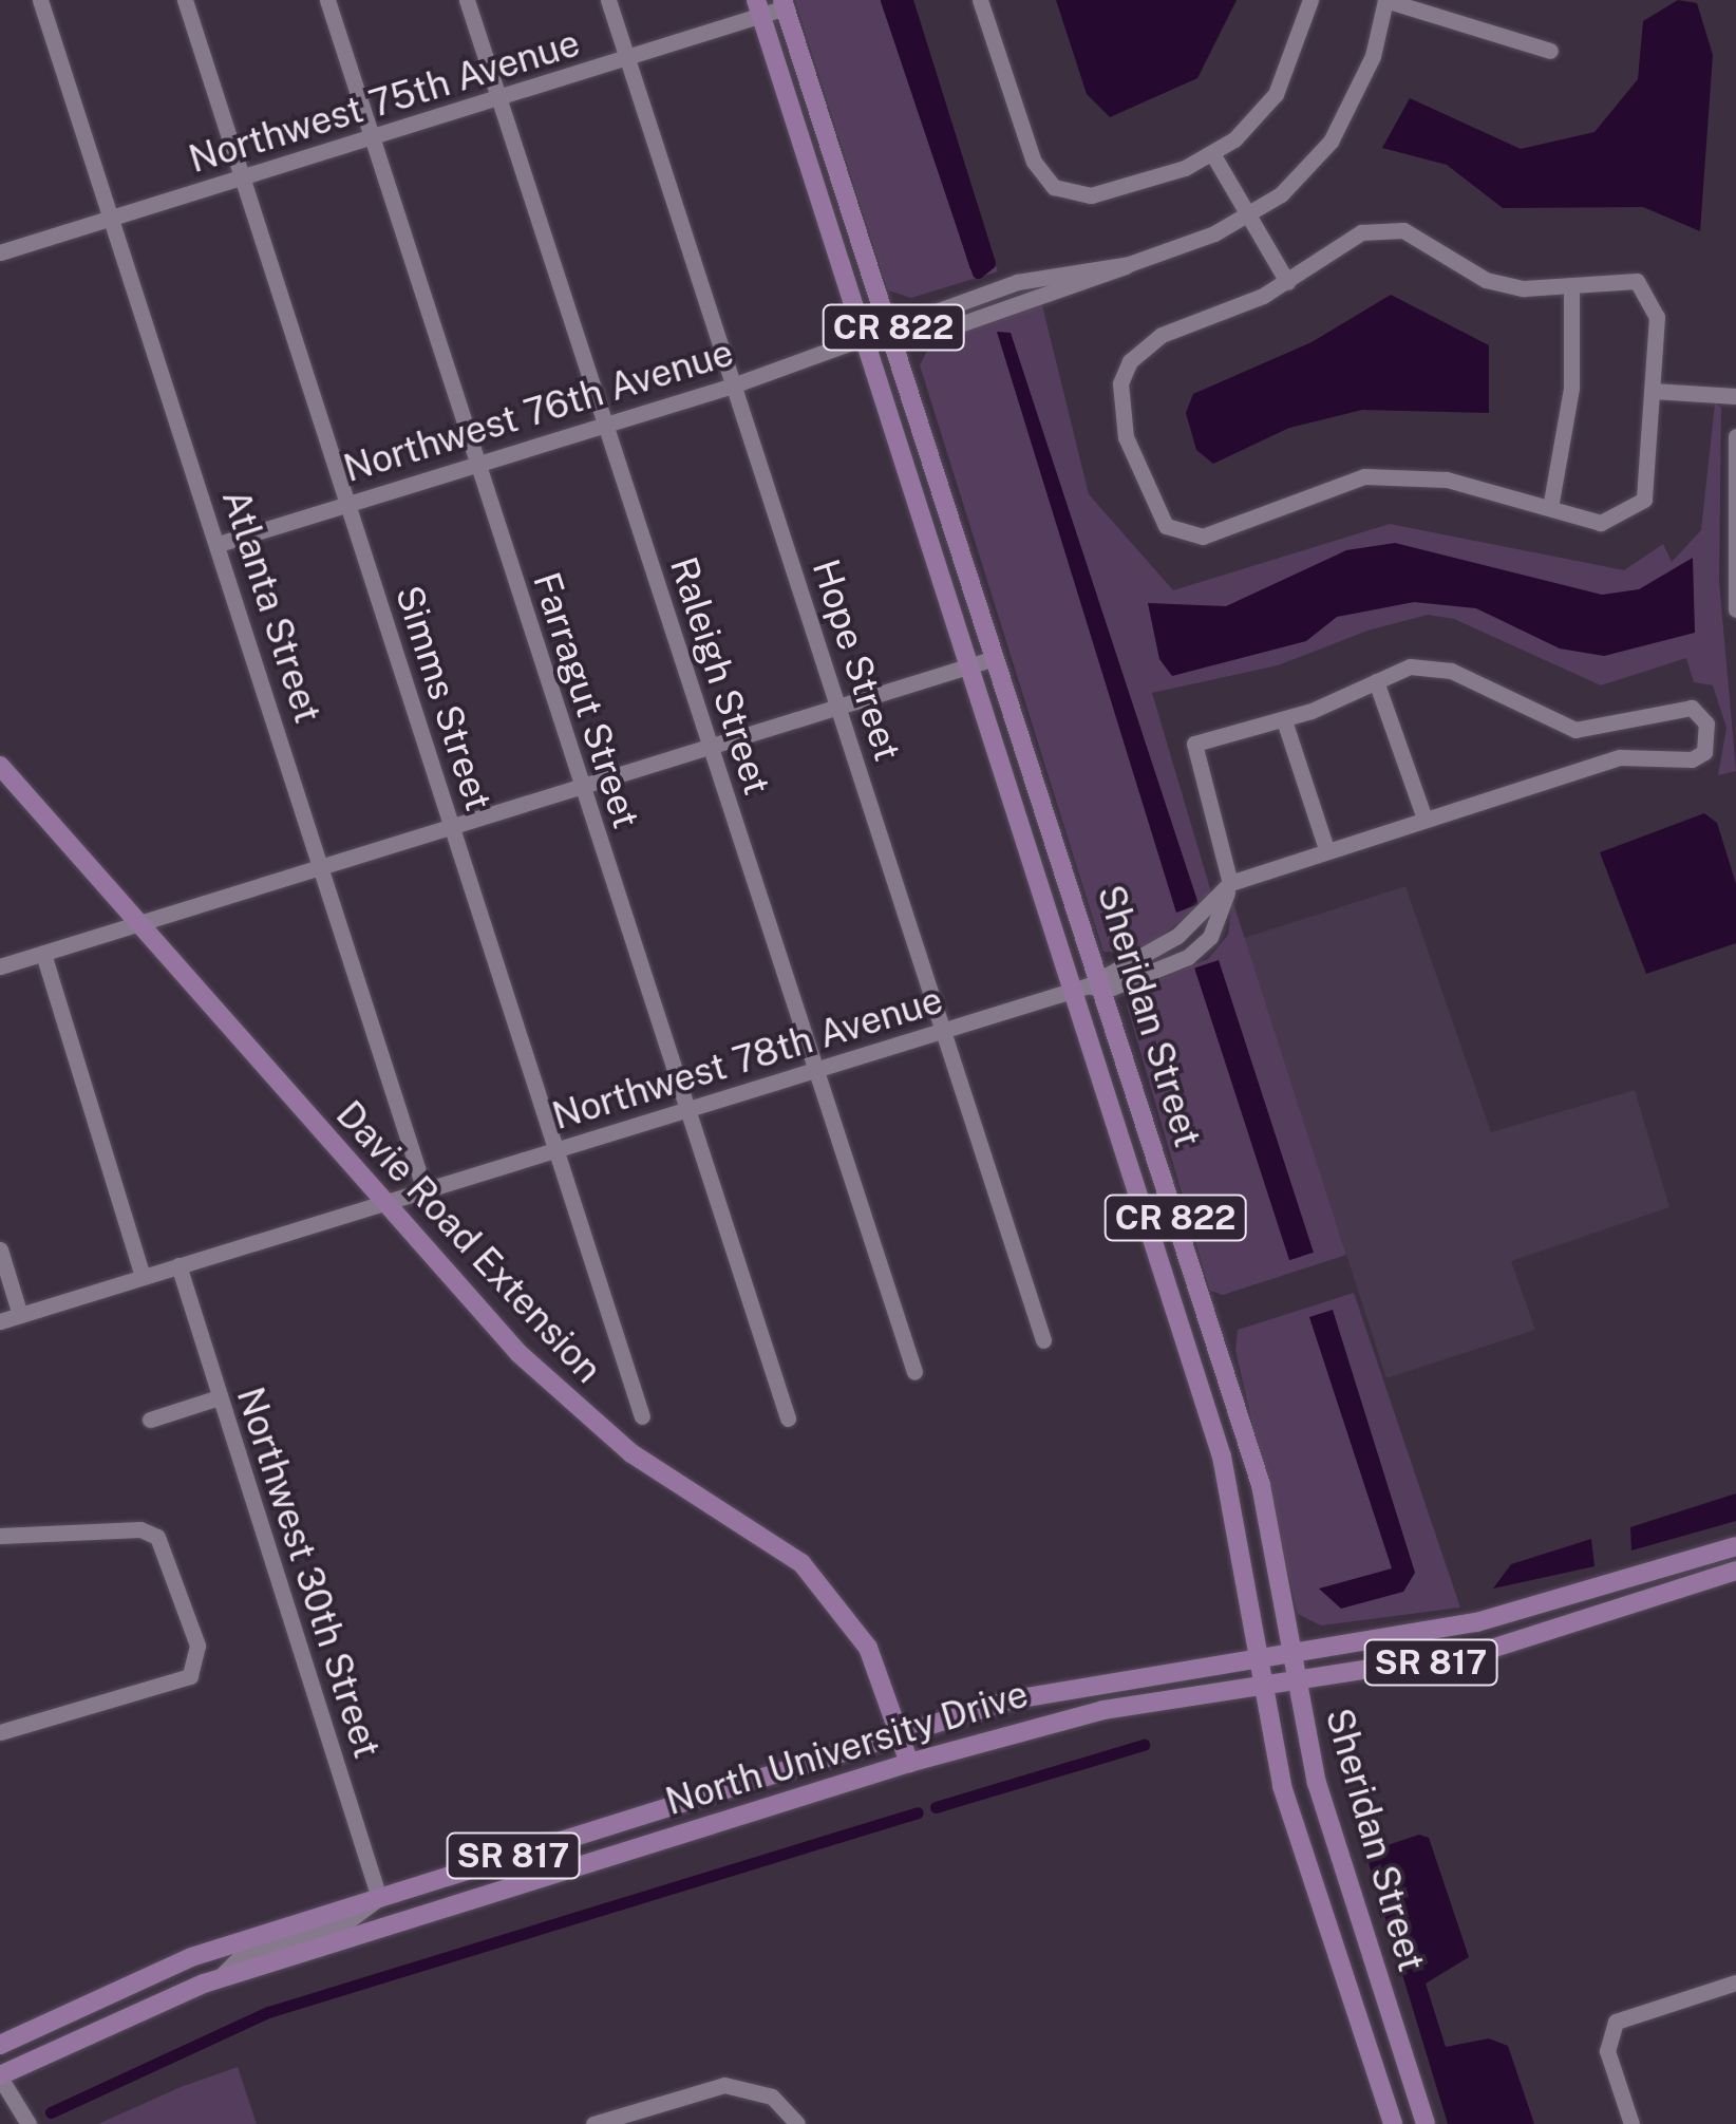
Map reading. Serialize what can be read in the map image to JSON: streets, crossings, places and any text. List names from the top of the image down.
{
  "streets": {
    "main road": [
      "CR 822",
      "Sheridan Street",
      "Davie Road Extension",
      "SR 817",
      "North University Drive"
    ],
    "street": [
      "Northwest 75th Avenue",
      "Northwest 76th Avenue",
      "Atlanta Street",
      "Hope Street",
      "Raleigh Street",
      "Simms Street",
      "Farragut Street",
      "Northwest 78th Avenue",
      "Northwest 30th Street"
    ]
  },
  "crossings": [
    ["Northwest 75th Avenue", "Atlanta Street"],
    ["Northwest 75th Avenue", "Hope Street"],
    ["Northwest 75th Avenue", "Raleigh Street"],
    ["Northwest 75th Avenue", "Simms Street"],
    ["Northwest 75th Avenue", "Farragut Street"],
    ["Northwest 75th Avenue", "Sheridan Street"],
    ["Northwest 76th Avenue", "Atlanta Street"],
    ["Northwest 76th Avenue", "Hope Street"],
    ["Northwest 76th Avenue", "Raleigh Street"],
    ["Northwest 76th Avenue", "Simms Street"],
    ["Northwest 76th Avenue", "Farragut Street"],
    ["Northwest 76th Avenue", "Sheridan Street"],
    ["Atlanta Street", "Northwest 78th Avenue"],
    ["Hope Street", "Northwest 78th Avenue"],
    ["Raleigh Street", "Northwest 78th Avenue"],
    ["Simms Street", "Northwest 78th Avenue"],
    ["Farragut Street", "Northwest 78th Avenue"],
    ["Sheridan Street", "Northwest 78th Avenue"],
    ["Sheridan Street", "North University Drive"],
    ["Davie Road Extension", "North University Drive"],
    ["Northwest 30th Street", "North University Drive"]
  ]
}
